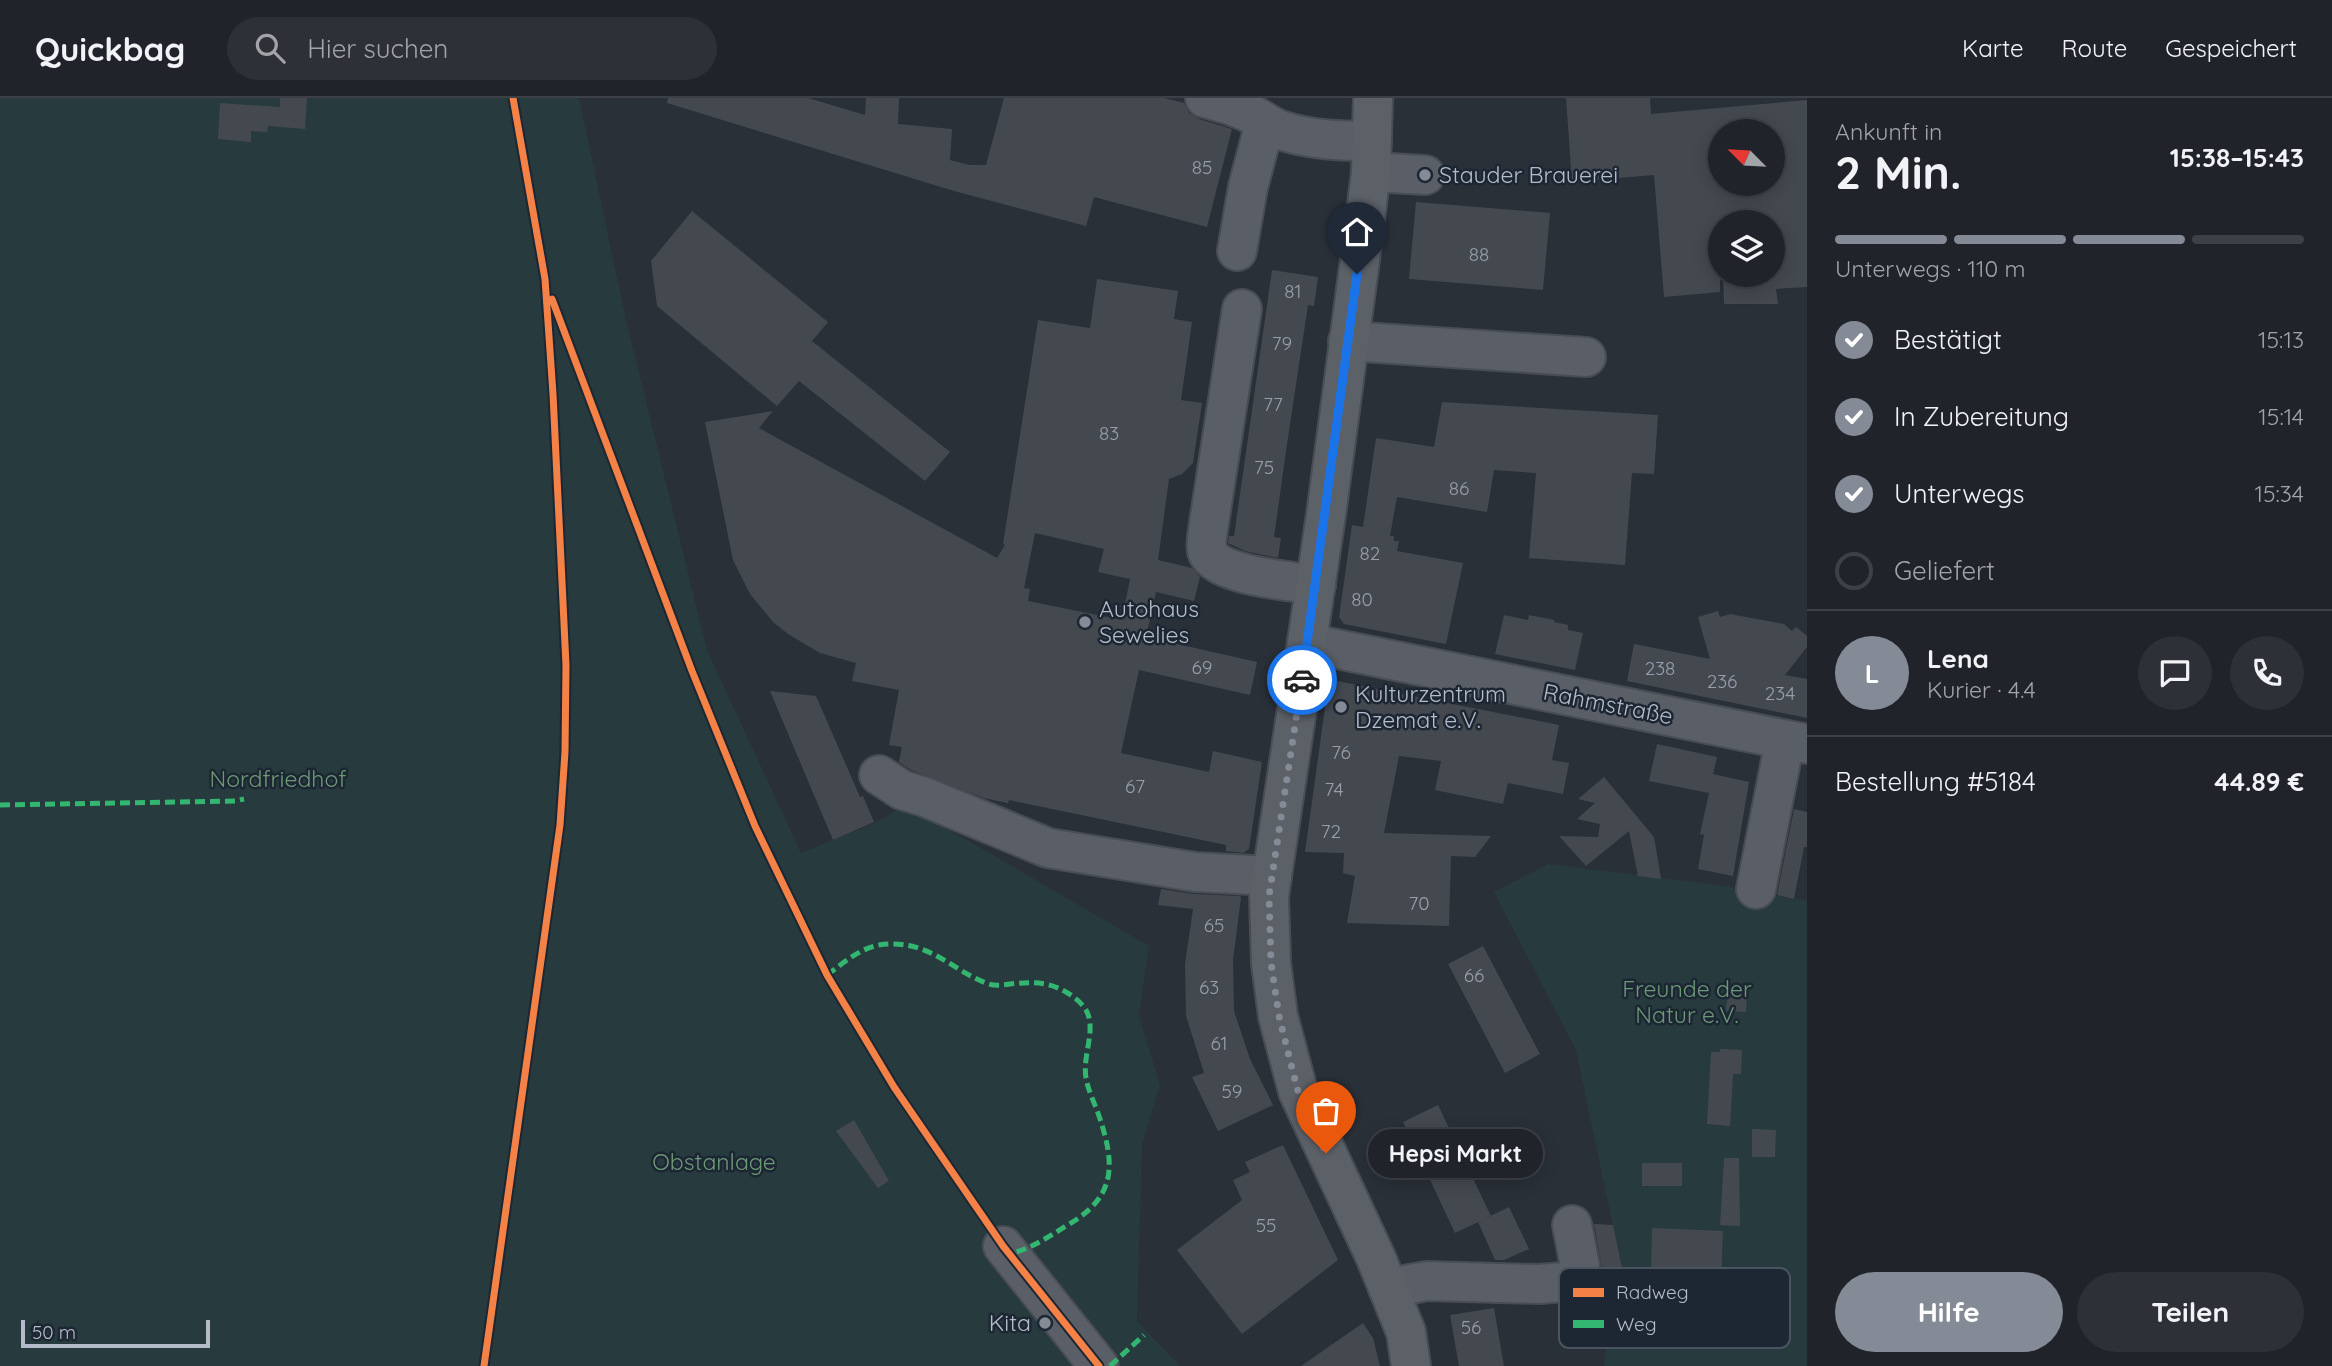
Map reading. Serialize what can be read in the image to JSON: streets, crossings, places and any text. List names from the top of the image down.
{
  "streets": {
    "street": ["Rahmstraße"]
  },
  "parks": ["Nordfriedhof", "Freunde der Natur e.V.", "Obstanlage"],
  "places": [
    "Stauder Brauerei",
    "Autohaus Sewelies",
    "Kulturzentrum Dzemat e.V.",
    "Hepsi Markt",
    "Kita"
  ],
  "house_numbers": [
    "85",
    "88",
    "81",
    "79",
    "77",
    "83",
    "75",
    "86",
    "82",
    "80",
    "69",
    "238",
    "236",
    "234",
    "76",
    "67",
    "74",
    "72",
    "70",
    "65",
    "66",
    "63",
    "61",
    "59",
    "55",
    "56"
  ],
  "legend": ["Radweg", "Weg"],
  "scale_bar": "50 m",
  "north": "top left",
  "page": {
    "header": "Quickbag",
    "search": "Hier suchen",
    "nav": ["Karte", "Route", "Gespeichert"],
    "heading": ["2 Min.", "Ankunft in", "15:38–15:43"],
    "panel": [
      "Lena",
      "Kurier · 4.4",
      "Bestellung #5184",
      "44.89 €"
    ],
    "bar": "Unterwegs · 110 m",
    "list": [
      ["Bestätigt", "15:13"],
      ["In Zubereitung", "15:14"],
      ["Unterwegs", "15:34"],
      "Geliefert"
    ],
    "round": "L",
    "bubble": "Hepsi Markt",
    "buttons": ["Hilfe", "Teilen"],
    "scale": "50 m"
  }
}
